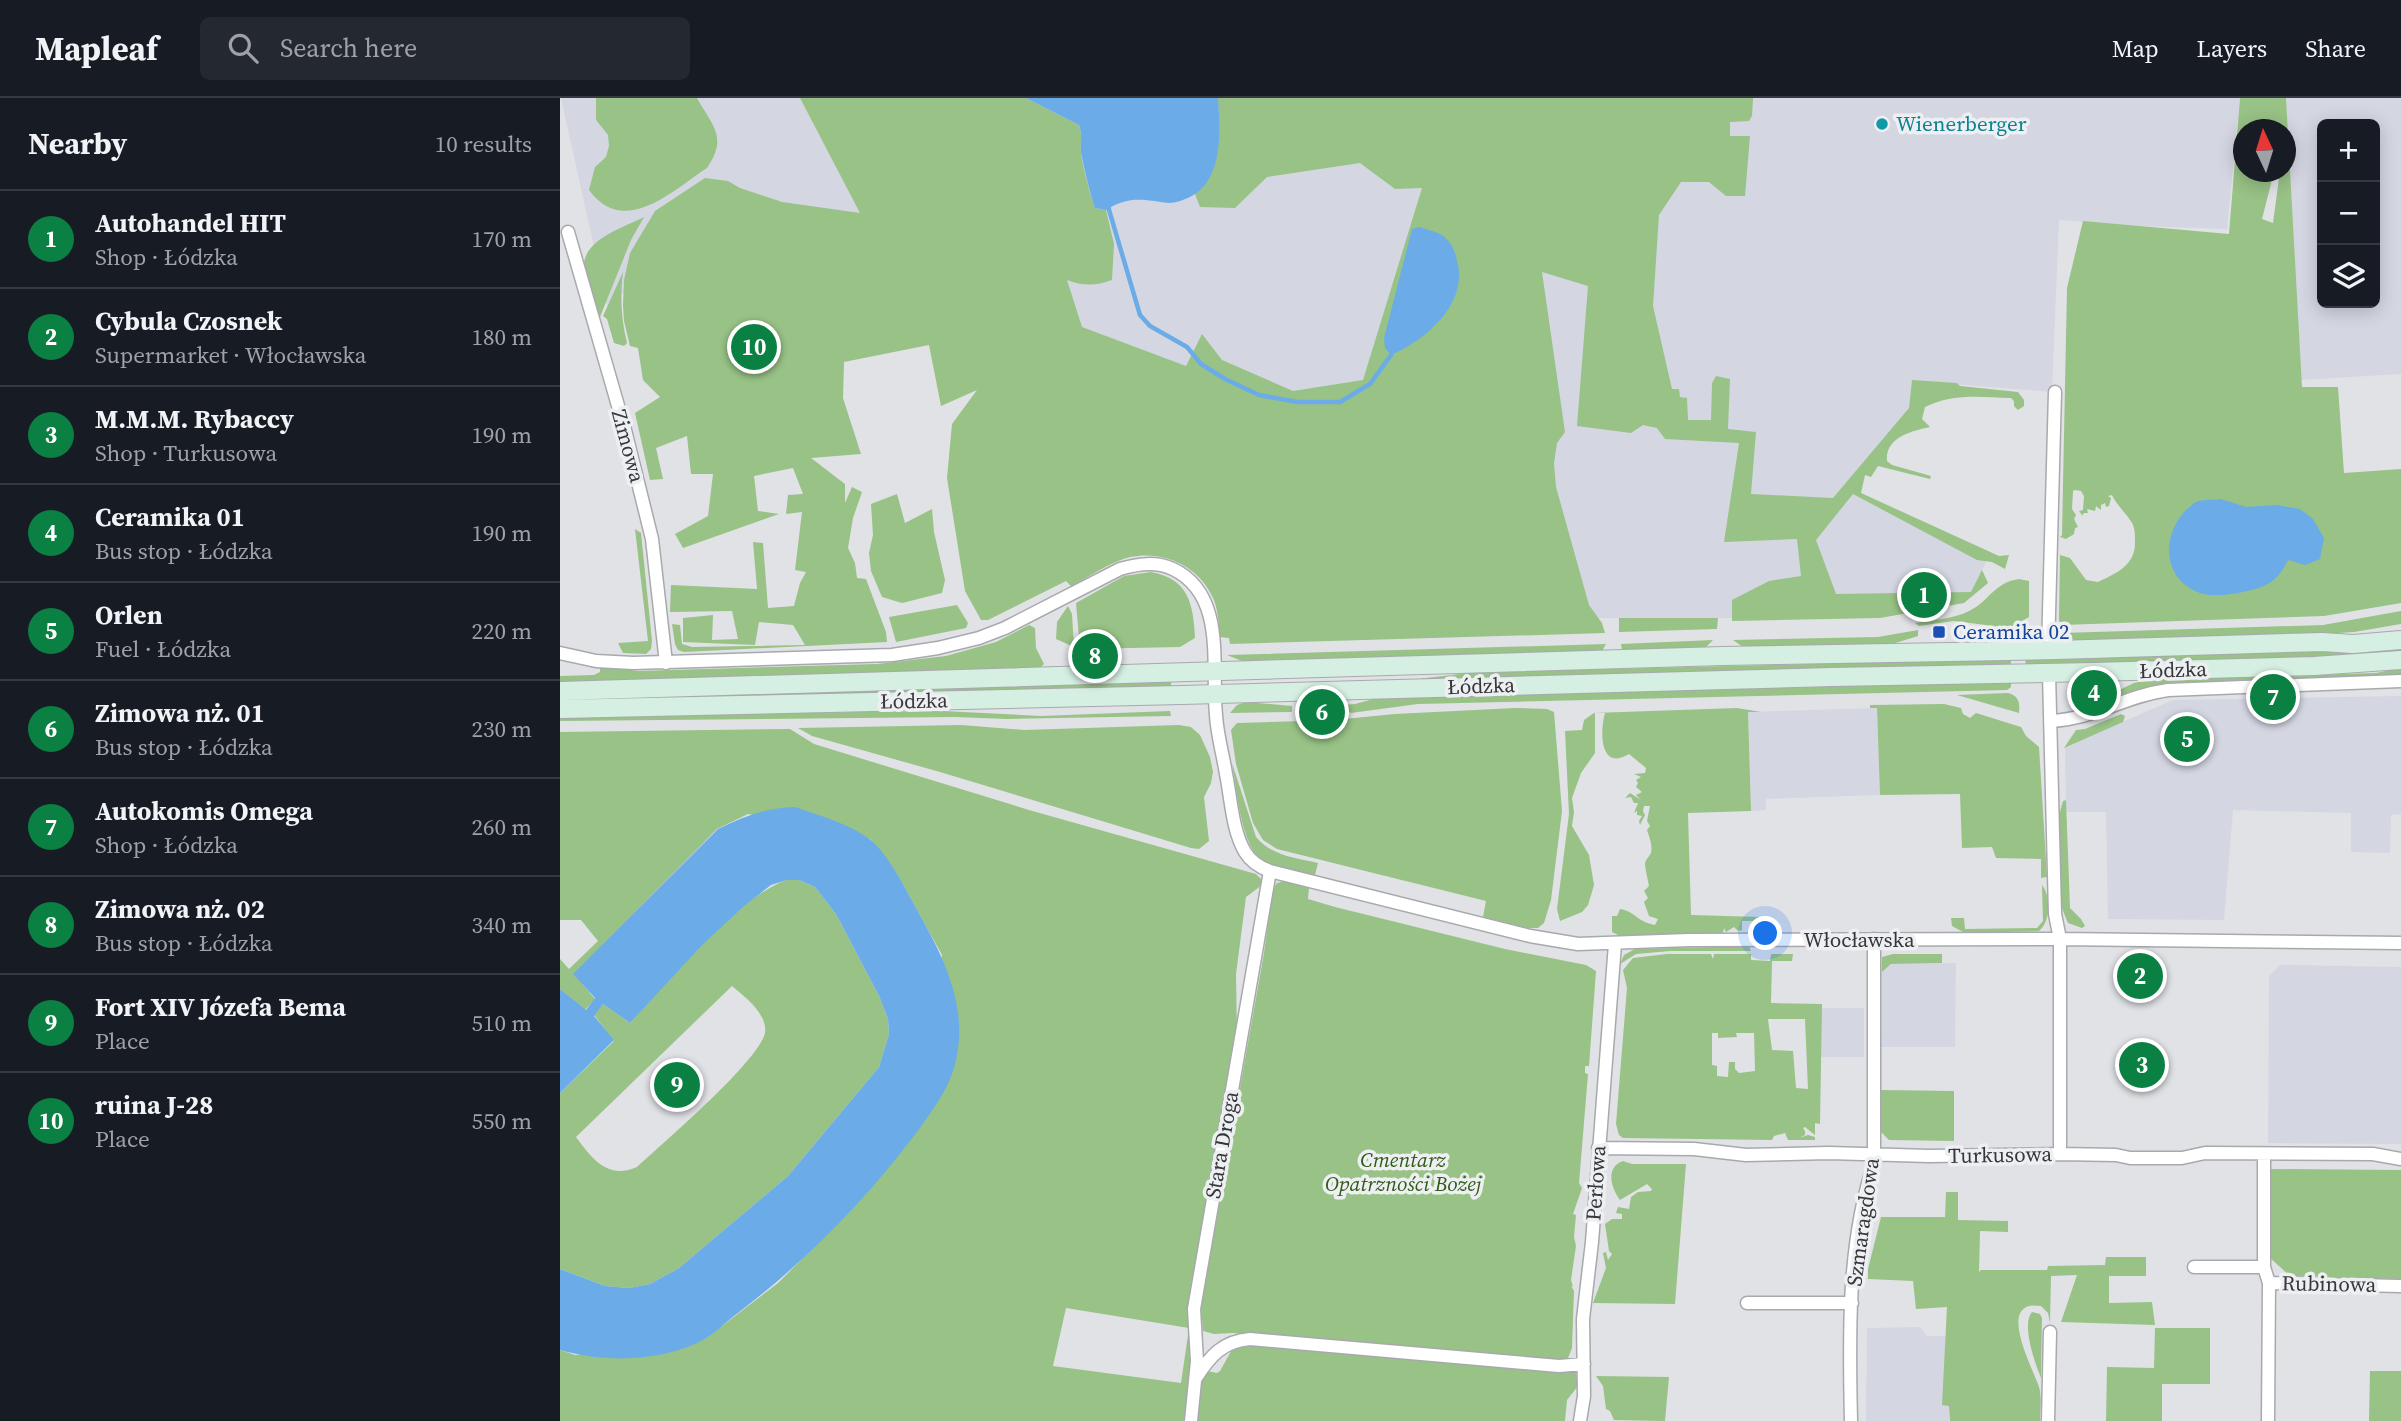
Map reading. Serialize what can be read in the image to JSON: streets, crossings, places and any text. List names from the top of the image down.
{
  "streets": {
    "main road": ["Łódzka"],
    "street": [
      "Zimowa",
      "Włocławska",
      "Stara Droga",
      "Turkusowa",
      "Perłowa",
      "Szmaragdowa",
      "Rubinowa"
    ]
  },
  "crossings": [
    ["Łódzka", "Włocławska"],
    ["Włocławska", "Stara Droga"],
    ["Włocławska", "Perłowa"],
    ["Włocławska", "Szmaragdowa"],
    ["Turkusowa", "Perłowa"],
    ["Turkusowa", "Szmaragdowa"]
  ],
  "parks": ["Cmentarz Opatrzności Bożej"],
  "places": {
    "other": ["Wienerberger"],
    "transit": ["Ceramika 02"]
  },
  "north": "top",
  "page": {
    "header": "Mapleaf",
    "search": "Search here",
    "nav": ["Map", "Layers", "Share"],
    "heading": ["Nearby", "10 results"],
    "map_buttons": ["+", "−"],
    "list": [
      {
        "mark": "1",
        "name": "Autohandel HIT",
        "note": "Shop · Łódzka",
        "value": "170 m"
      },
      {
        "mark": "2",
        "name": "Cybula Czosnek",
        "note": "Supermarket · Włocławska",
        "value": "180 m"
      },
      {
        "mark": "3",
        "name": "M.M.M. Rybaccy",
        "note": "Shop · Turkusowa",
        "value": "190 m"
      },
      {
        "mark": "4",
        "name": "Ceramika 01",
        "note": "Bus stop · Łódzka",
        "value": "190 m"
      },
      {
        "mark": "5",
        "name": "Orlen",
        "note": "Fuel · Łódzka",
        "value": "220 m"
      },
      {
        "mark": "6",
        "name": "Zimowa nż. 01",
        "note": "Bus stop · Łódzka",
        "value": "230 m"
      },
      {
        "mark": "7",
        "name": "Autokomis Omega",
        "note": "Shop · Łódzka",
        "value": "260 m"
      },
      {
        "mark": "8",
        "name": "Zimowa nż. 02",
        "note": "Bus stop · Łódzka",
        "value": "340 m"
      },
      {
        "mark": "9",
        "name": "Fort XIV Józefa Bema",
        "note": "Place",
        "value": "510 m"
      },
      {
        "mark": "10",
        "name": "ruina J-28",
        "note": "Place",
        "value": "550 m"
      }
    ],
    "pins": [
      "10",
      "1",
      "8",
      "4",
      "7",
      "6",
      "5",
      "2",
      "3",
      "9"
    ]
  }
}
